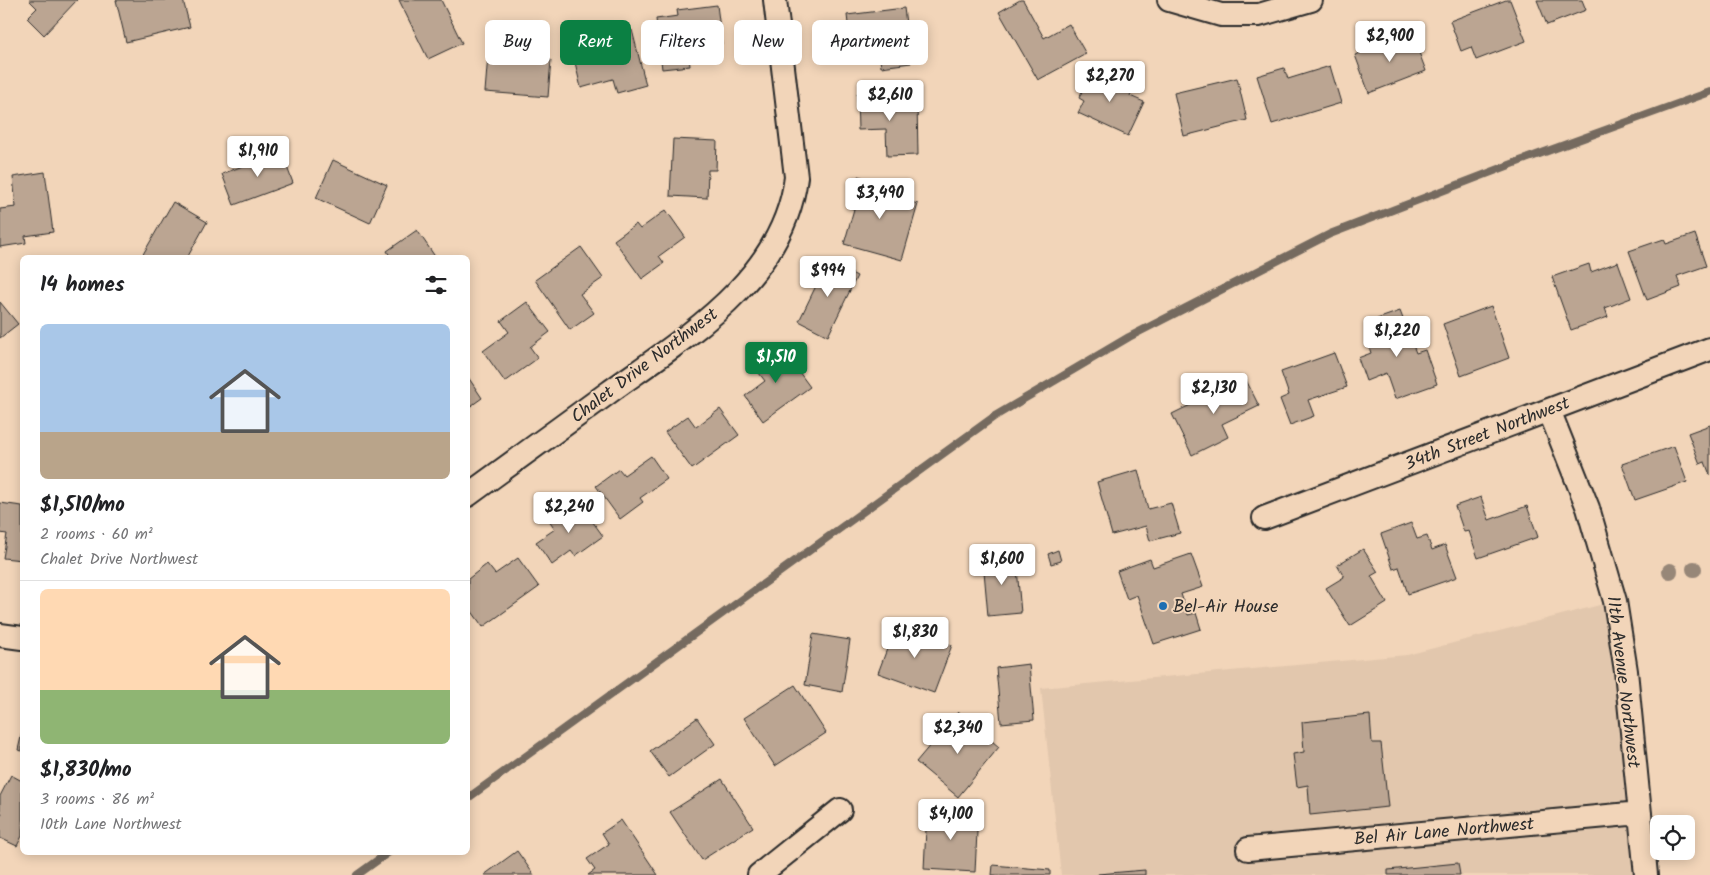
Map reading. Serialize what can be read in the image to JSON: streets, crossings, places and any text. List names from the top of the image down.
{
  "streets": {
    "street": [
      "Chalet Drive Northwest",
      "34th Street Northwest",
      "11th Avenue Northwest",
      "Bel Air Lane Northwest"
    ]
  },
  "crossings": [
    ["34th Street Northwest", "11th Avenue Northwest"],
    ["11th Avenue Northwest", "Bel Air Lane Northwest"]
  ],
  "places": ["Bel-Air House"],
  "page": {
    "chip": [
      "Buy",
      "Rent",
      "Filters",
      "New",
      "Apartment"
    ],
    "price": [
      "$2,900",
      "$2,270",
      "$2,610",
      "$1,910",
      "$3,490",
      "$994",
      "$1,220",
      "$1,510",
      "$2,130",
      "$2,240",
      "$1,600",
      "$1,830",
      "$2,340",
      "$4,100"
    ],
    "heading": "14 homes",
    "list": [
      {
        "name": "$1,510/mo",
        "note": "2 rooms · 60 m² · Chalet Drive Northwest"
      },
      {
        "name": "$1,830/mo",
        "note": "3 rooms · 86 m² · 10th Lane Northwest"
      }
    ]
  }
}
